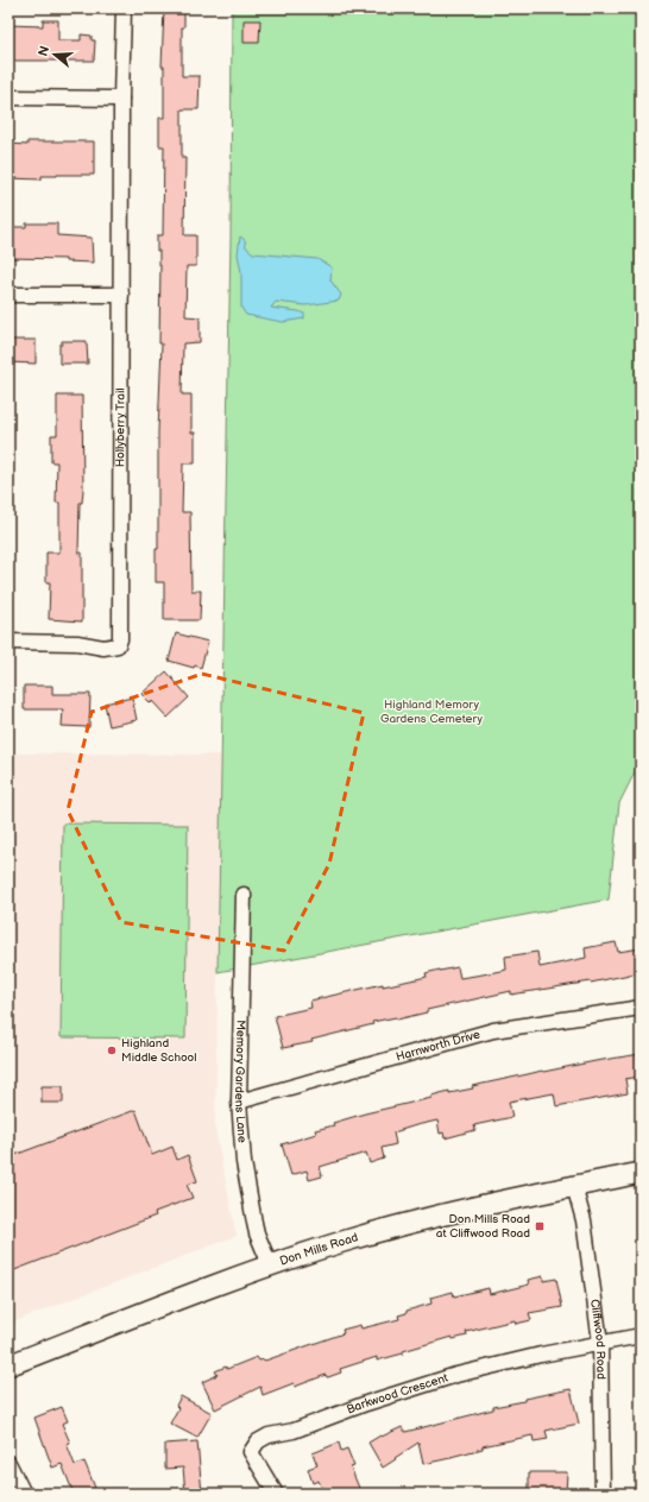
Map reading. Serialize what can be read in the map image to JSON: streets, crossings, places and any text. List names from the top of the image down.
{
  "streets": {
    "main road": ["Don Mills Road"],
    "street": [
      "Hollyberry Trail",
      "Harnworth Drive",
      "Memory Gardens Lane",
      "Cliffwood Road",
      "Barkwood Crescent"
    ]
  },
  "crossings": [
    ["Harnworth Drive", "Memory Gardens Lane"],
    ["Memory Gardens Lane", "Don Mills Road"],
    ["Don Mills Road", "Cliffwood Road"],
    ["Cliffwood Road", "Barkwood Crescent"]
  ],
  "parks": ["Highland Memory Gardens Cemetery"],
  "places": {
    "other": ["Highland Middle School"],
    "transit": ["Don Mills Road at Cliffwood Road"]
  },
  "north": "left"
}
